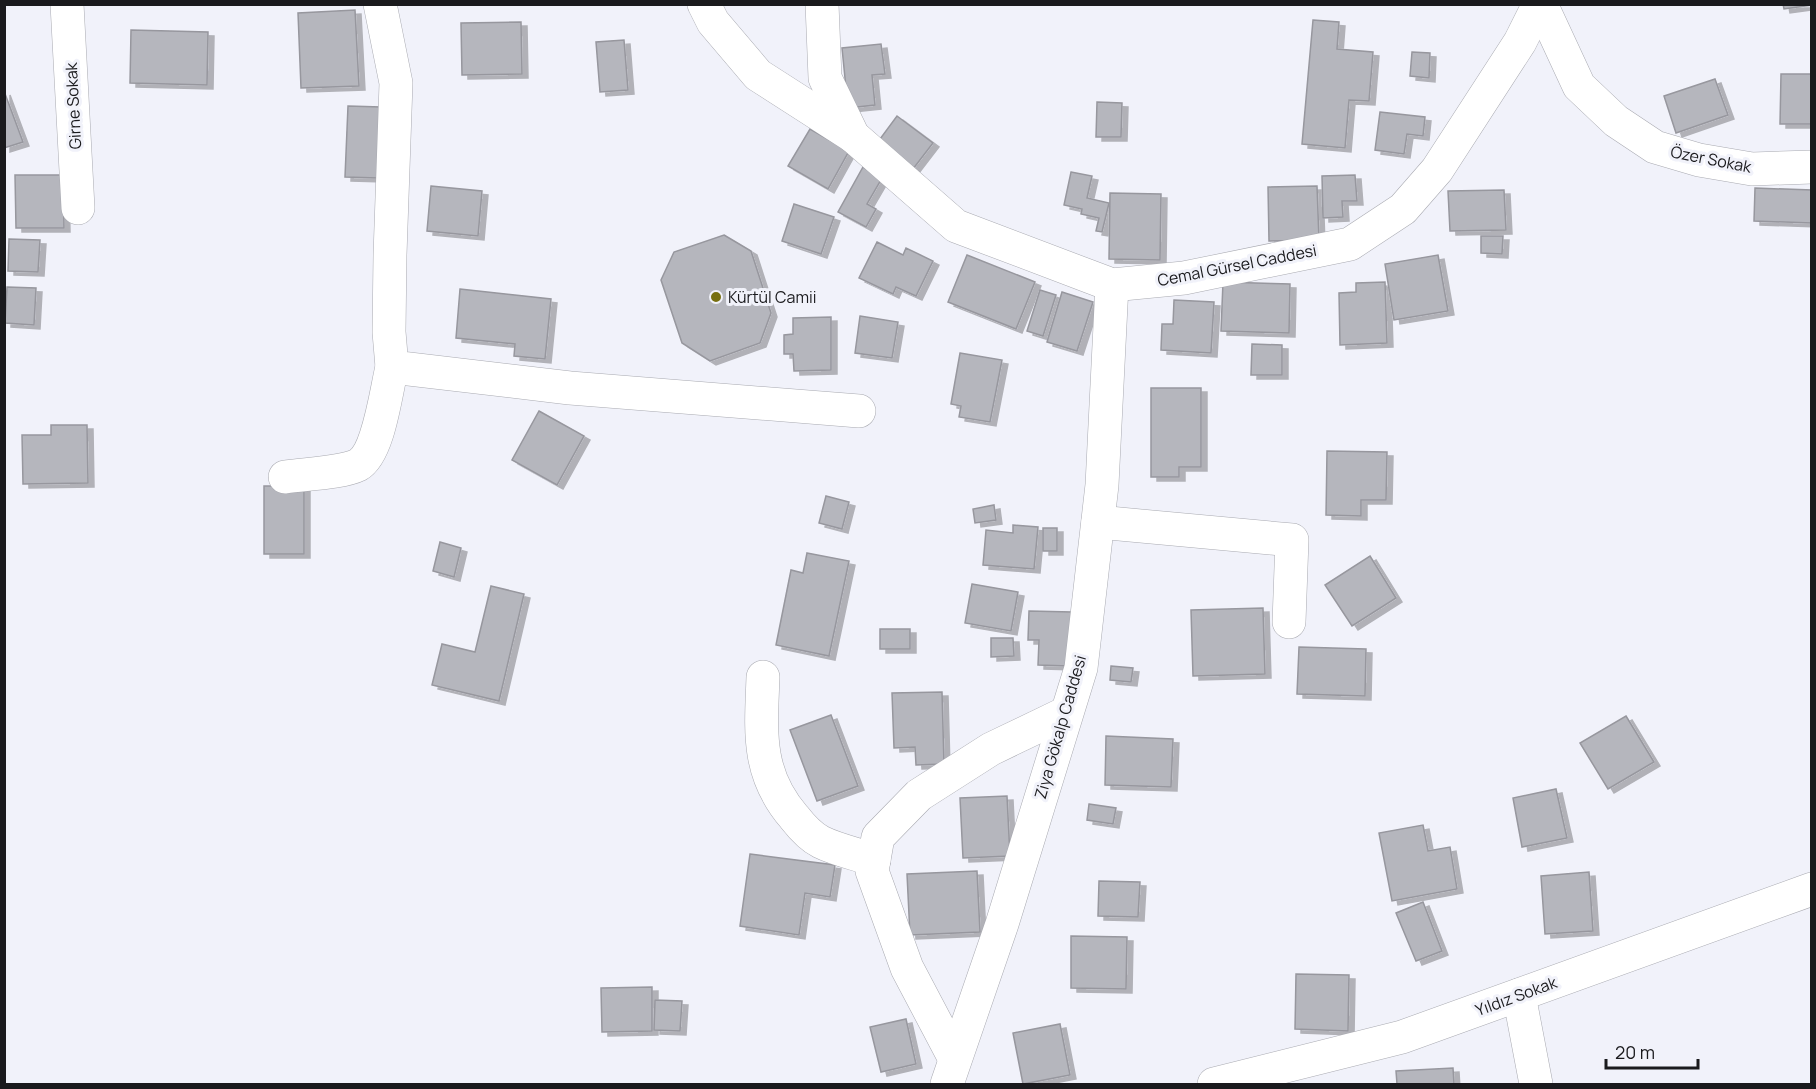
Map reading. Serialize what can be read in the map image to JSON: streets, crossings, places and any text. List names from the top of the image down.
{
  "streets": {
    "street": [
      "Girne Sokak",
      "Özer Sokak",
      "Cemal Gürsel Caddesi",
      "Ziya Gökalp Caddesi",
      "Yıldız Sokak"
    ]
  },
  "crossings": [
    ["Özer Sokak", "Cemal Gürsel Caddesi"],
    ["Cemal Gürsel Caddesi", "Ziya Gökalp Caddesi"]
  ],
  "places": ["Kürtül Camii"],
  "scale_bar": "20 m"
}
